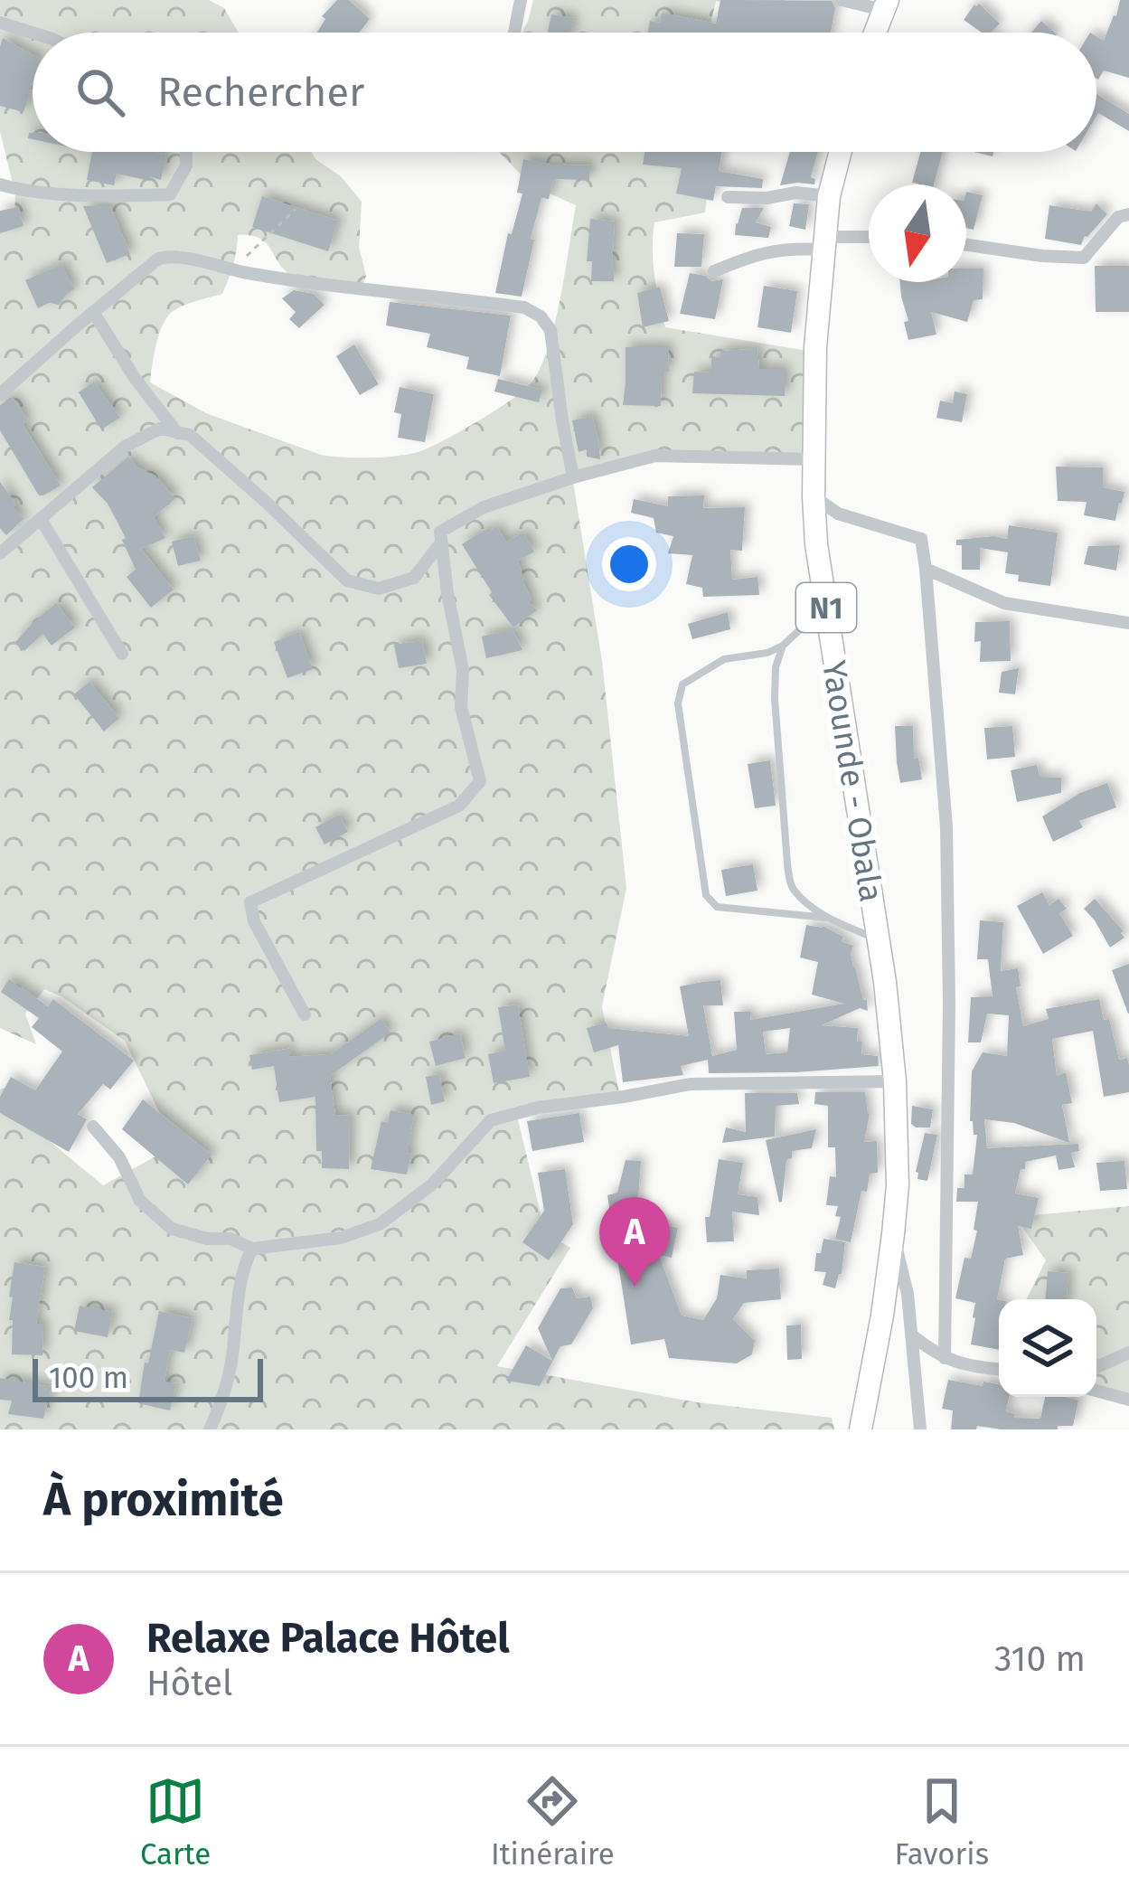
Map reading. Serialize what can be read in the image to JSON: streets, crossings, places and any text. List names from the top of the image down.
{
  "streets": {
    "highway": ["N1", "Yaounde - Obala"]
  },
  "scale_bar": "100 m",
  "north": "bottom",
  "page": {
    "search": "Rechercher",
    "pins": "A",
    "scale": "100 m",
    "heading": "À proximité",
    "list": [
      {
        "mark": "A",
        "name": "Relaxe Palace Hôtel",
        "note": "Hôtel",
        "value": "310 m"
      }
    ],
    "nav": ["Carte", "Itinéraire", "Favoris"]
  }
}
